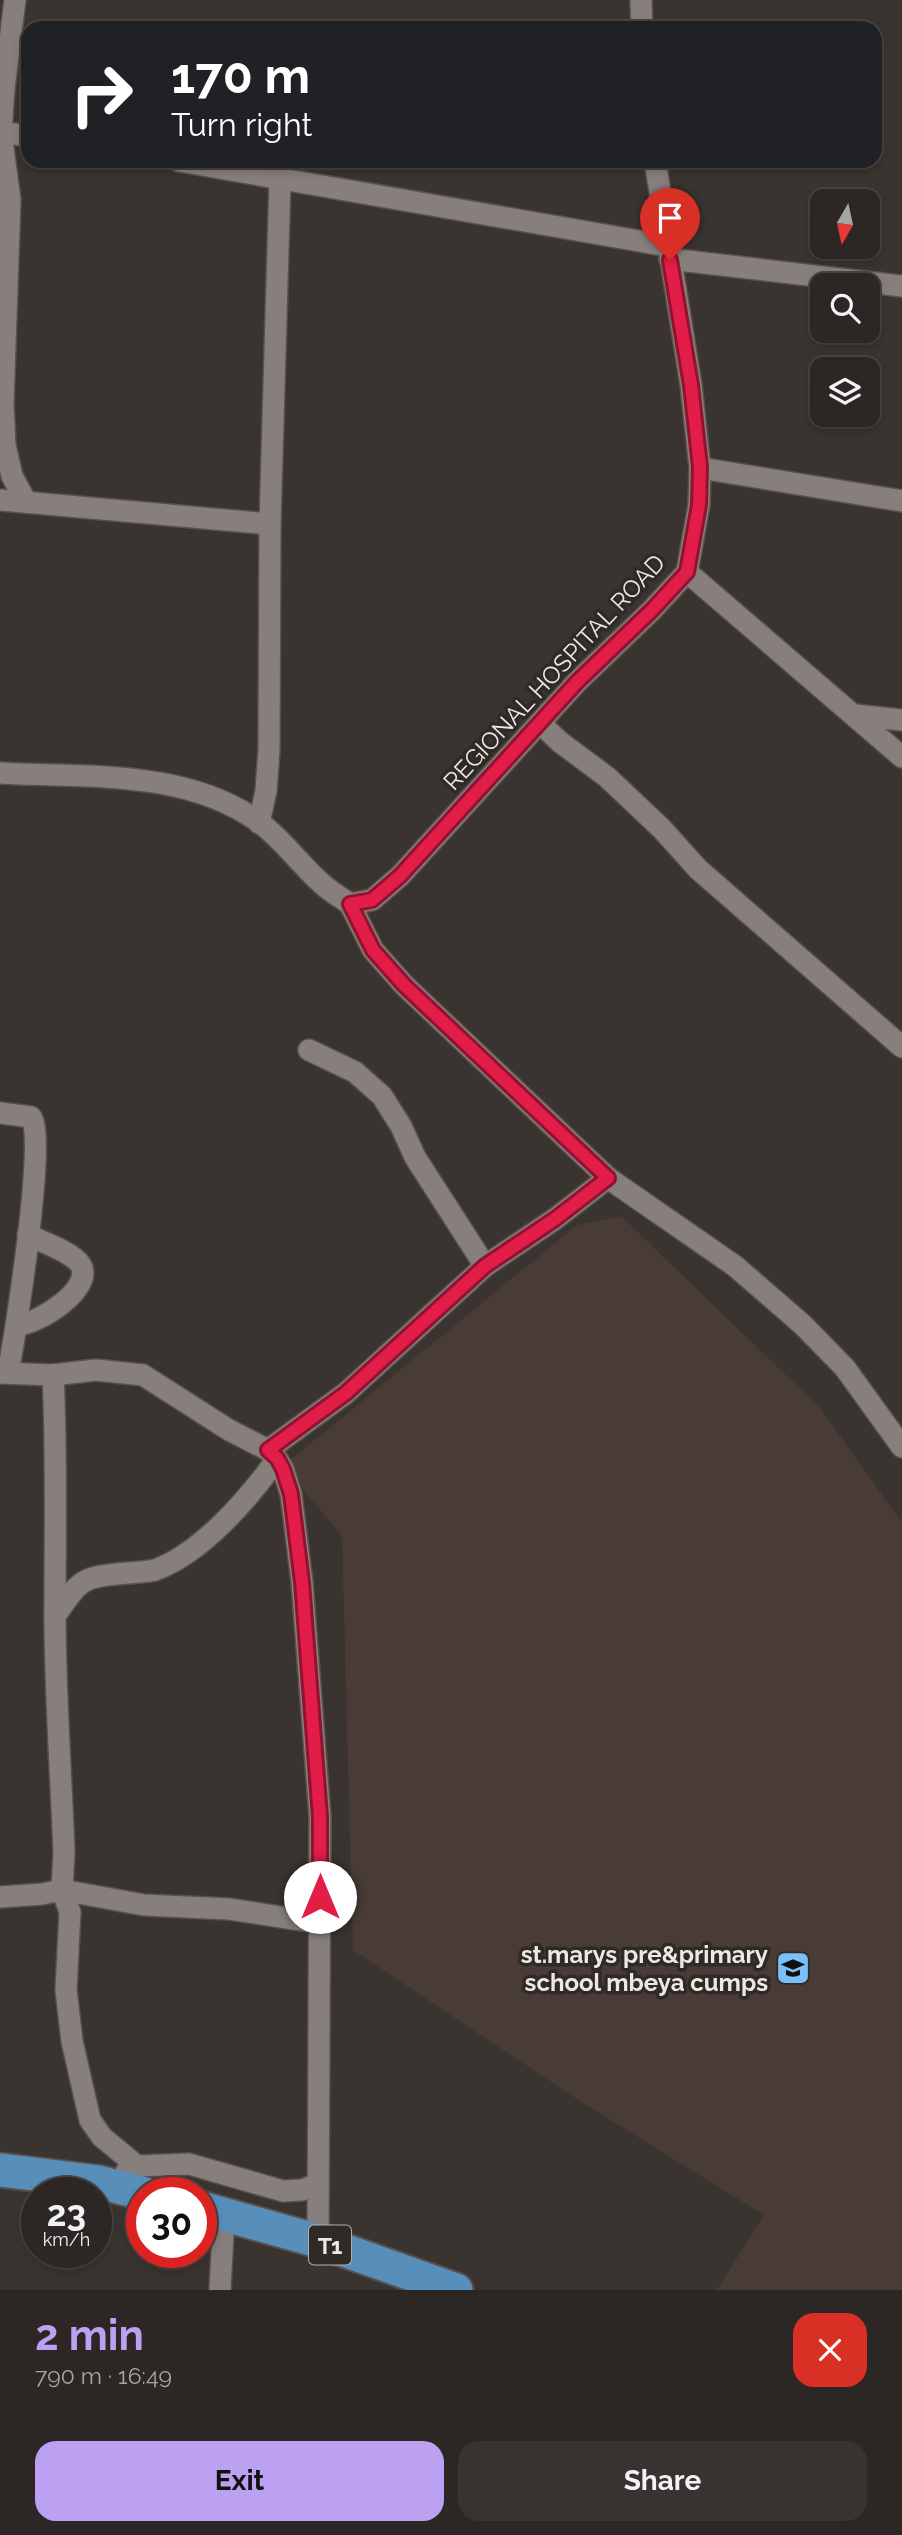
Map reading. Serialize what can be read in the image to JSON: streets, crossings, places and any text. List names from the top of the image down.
{
  "streets": {
    "highway": ["T1"],
    "street": ["REGIONAL HOSPITAL ROAD"]
  },
  "places": {
    "school or university": ["st.marys pre&primary school mbeya cumps"]
  },
  "north": "bottom",
  "page": {
    "turn": ["170 m", "Turn right"],
    "speed": "23 km/h",
    "limit": "30",
    "heading": ["2 min", "790 m · 16:49"],
    "buttons": ["Exit", "Share"]
  }
}
